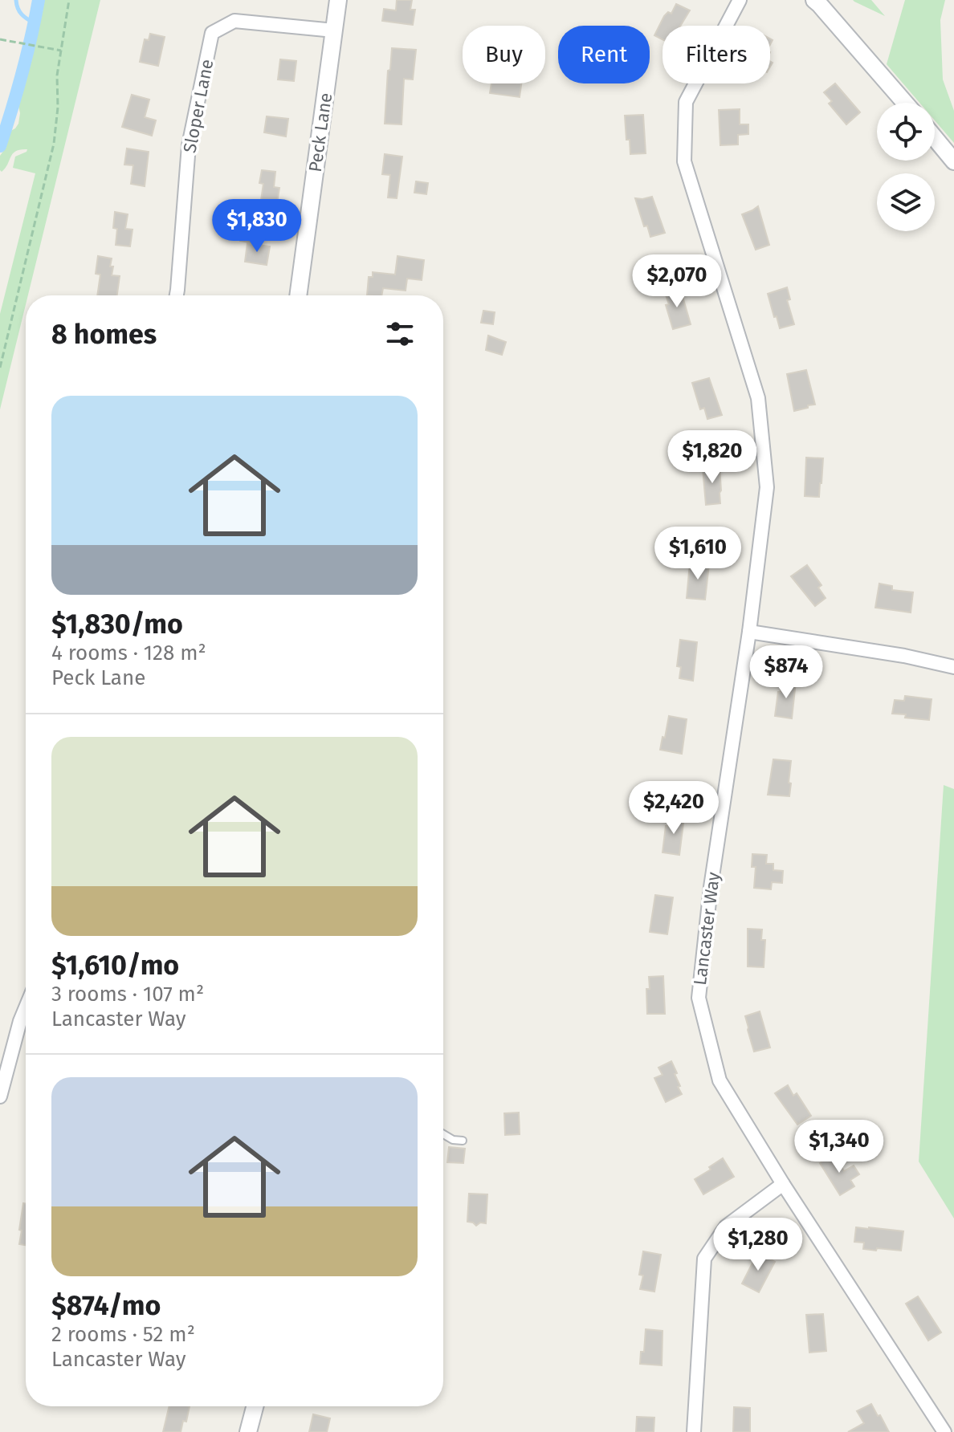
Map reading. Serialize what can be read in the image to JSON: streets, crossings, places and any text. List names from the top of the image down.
{
  "streets": {
    "street": ["Sloper Lane", "Peck Lane", "Lancaster Way"]
  },
  "crossings": [
    ["Sloper Lane", "Peck Lane"]
  ],
  "page": {
    "chip": ["Buy", "Rent", "Filters"],
    "price": [
      "$1,830",
      "$2,070",
      "$1,820",
      "$1,610",
      "$874",
      "$2,420",
      "$1,340",
      "$1,280"
    ],
    "heading": "8 homes",
    "list": [
      {
        "name": "$1,830/mo",
        "note": "4 rooms · 128 m² · Peck Lane"
      },
      {
        "name": "$1,610/mo",
        "note": "3 rooms · 107 m² · Lancaster Way"
      },
      {
        "name": "$874/mo",
        "note": "2 rooms · 52 m² · Lancaster Way"
      }
    ]
  }
}
